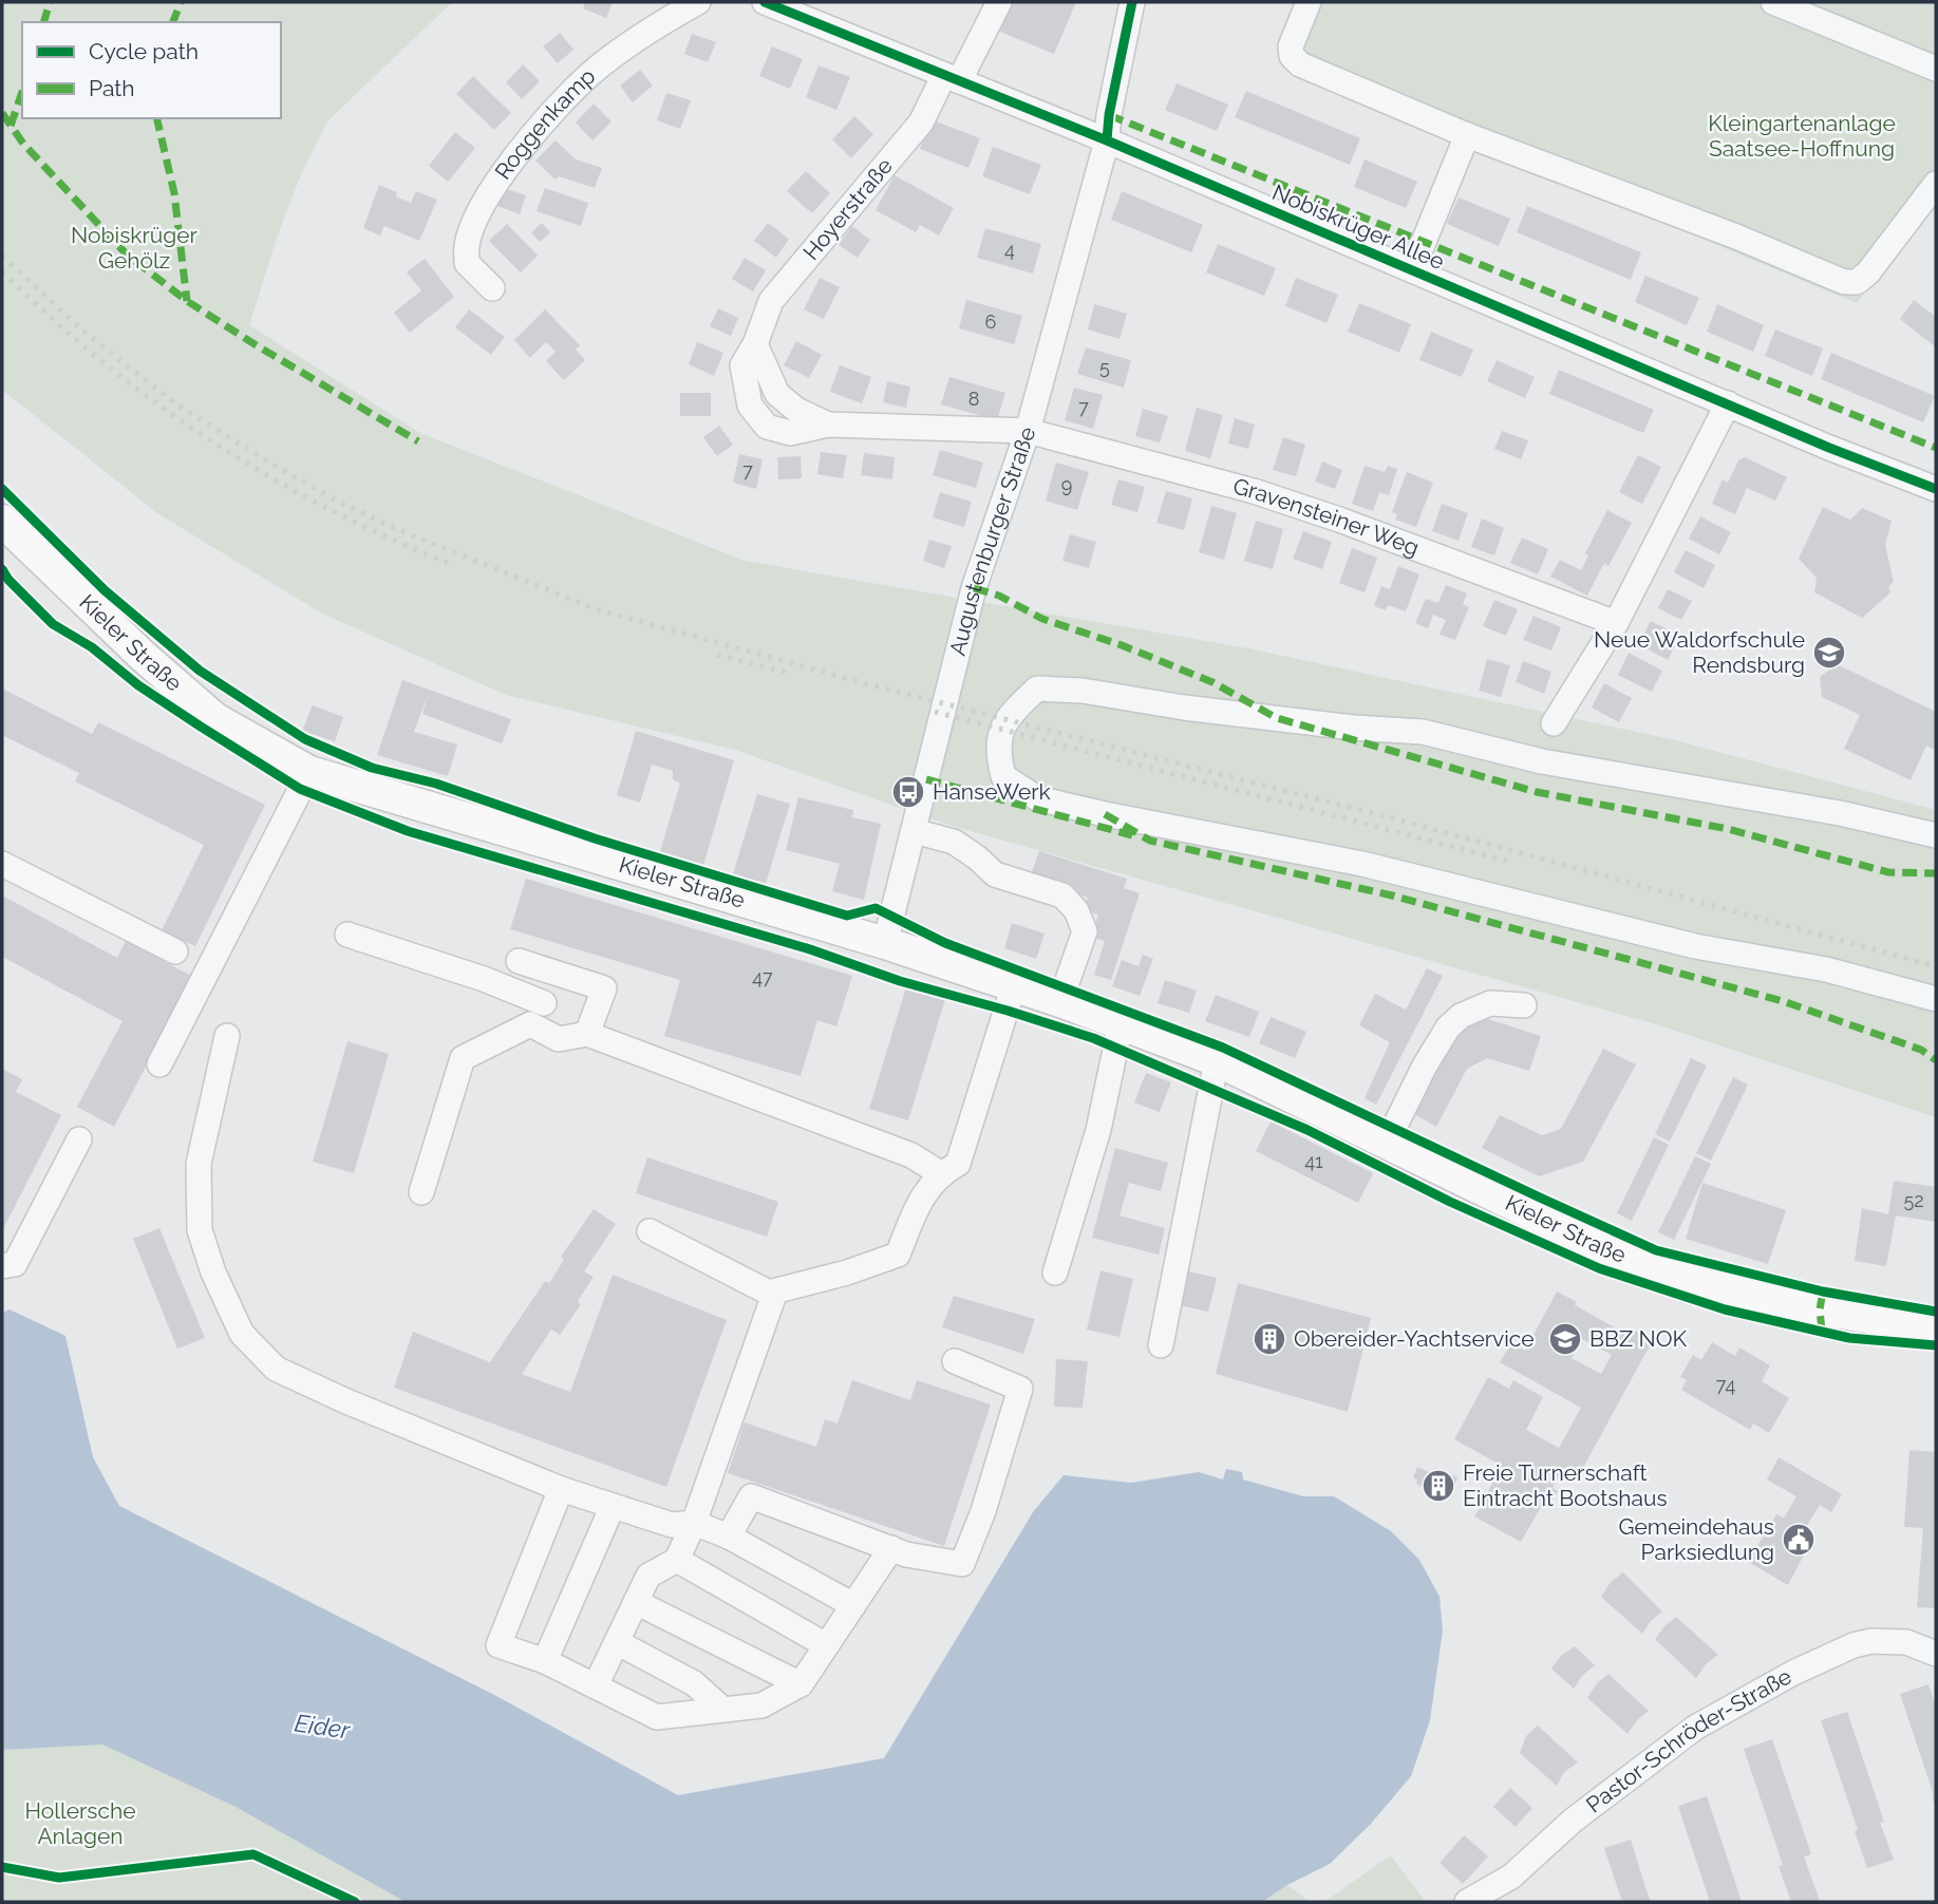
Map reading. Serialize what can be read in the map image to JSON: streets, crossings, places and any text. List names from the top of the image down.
{
  "streets": {
    "main road": ["Kieler Straße"],
    "street": [
      "Roggenkamp",
      "Hoyerstraße",
      "Nobiskrüger Allee",
      "Gravensteiner Weg",
      "Augustenburger Straße",
      "Pastor-Schröder-Straße"
    ]
  },
  "crossings": [
    ["Hoyerstraße", "Nobiskrüger Allee"],
    ["Hoyerstraße", "Gravensteiner Weg"],
    ["Hoyerstraße", "Augustenburger Straße"],
    ["Nobiskrüger Allee", "Augustenburger Straße"],
    ["Gravensteiner Weg", "Augustenburger Straße"],
    ["Augustenburger Straße", "Kieler Straße"]
  ],
  "water": ["Eider"],
  "parks": ["Kleingartenanlage Saatsee-Hoffnung", "Nobiskrüger Gehölz", "Hollersche Anlagen"],
  "places": {
    "school or university": ["Neue Waldorfschule Rendsburg", "BBZ NOK"],
    "bus stop": ["HanseWerk"],
    "building": ["Obereider-Yachtservice", "Freie Turnerschaft Eintracht Bootshaus"],
    "public building": ["Gemeindehaus Parksiedlung"]
  },
  "house_numbers": [
    "4",
    "6",
    "5",
    "8",
    "7",
    "7",
    "9",
    "47",
    "41",
    "52",
    "74"
  ],
  "legend": ["Cycle path", "Path"]
}
